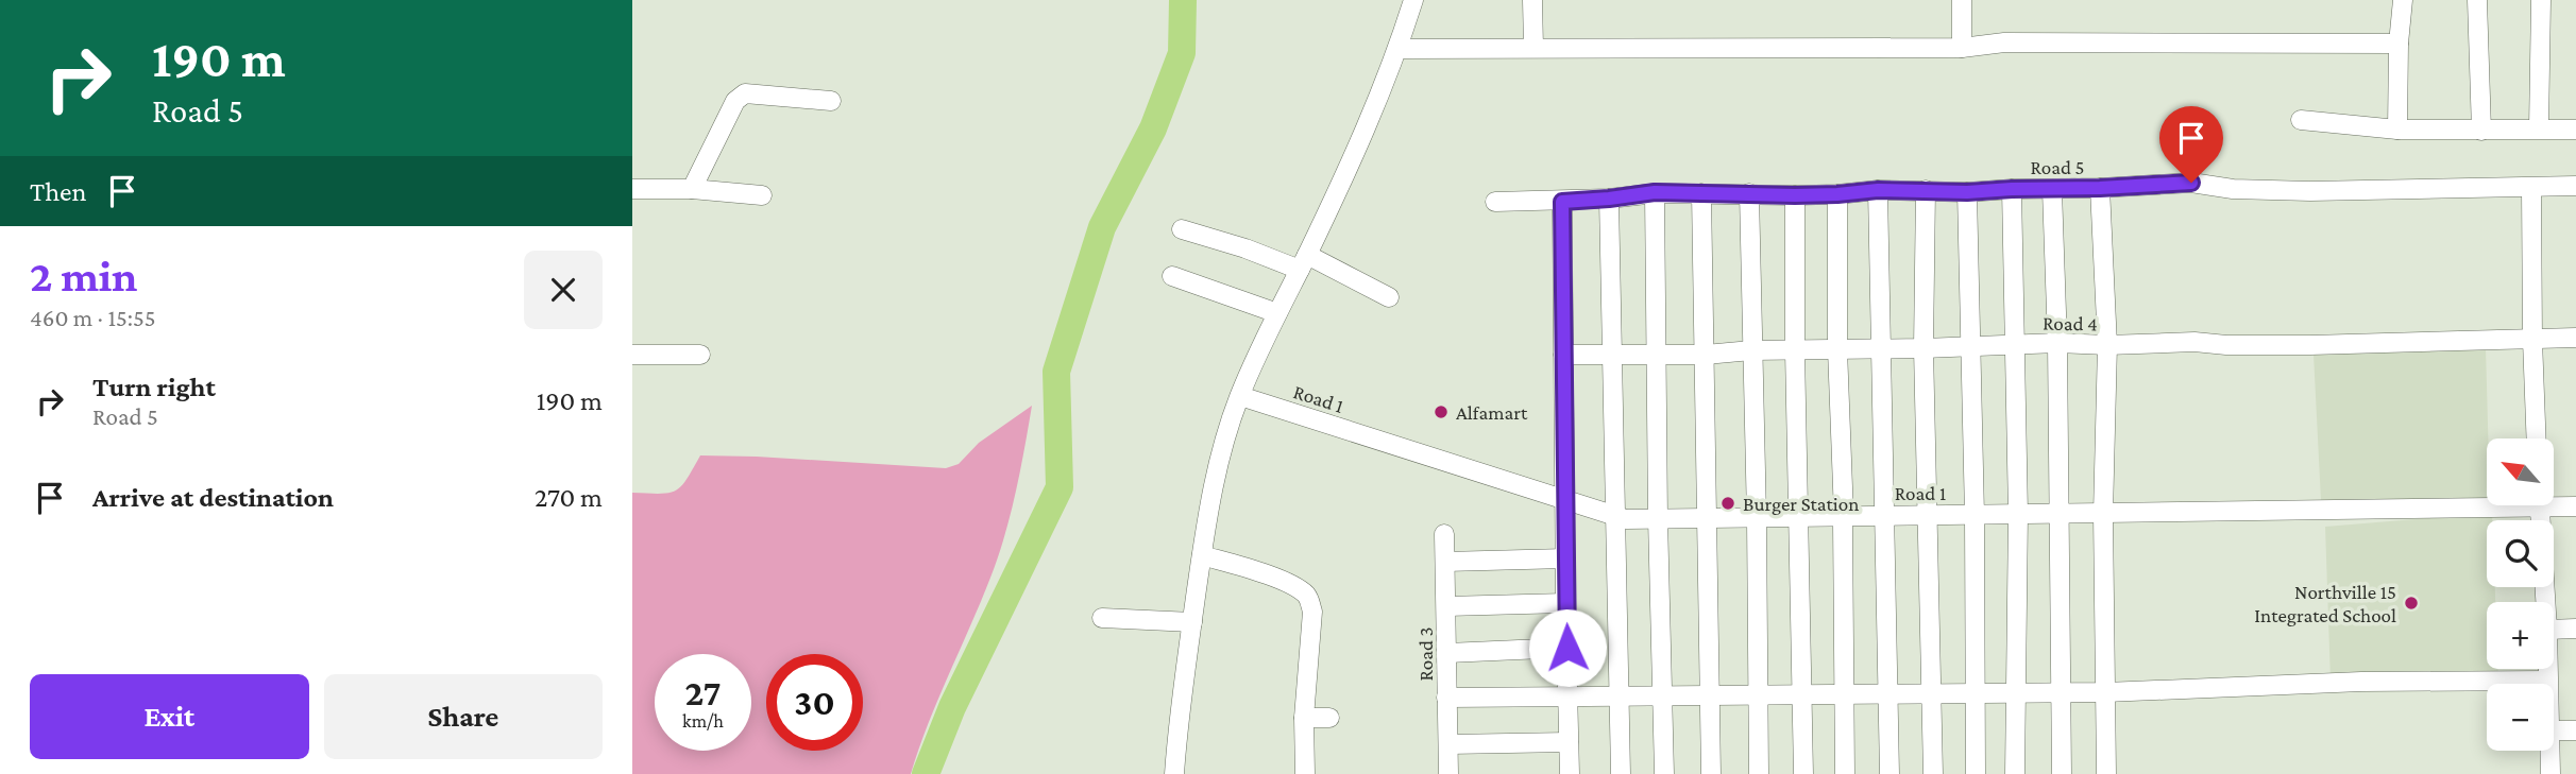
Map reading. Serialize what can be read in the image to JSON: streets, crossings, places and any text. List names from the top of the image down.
{
  "streets": {
    "street": [
      "Road 5",
      "Road 4",
      "Road 1",
      "Road 3"
    ]
  },
  "places": ["Alfamart", "Burger Station", "Northville 15 Integrated School"],
  "north": "top left",
  "page": {
    "turn": ["190 m", "Road 5"],
    "then": "Then",
    "heading": ["2 min", "460 m · 15:55"],
    "list": [
      {
        "name": "Turn right",
        "note": "Road 5",
        "value": "190 m"
      },
      {
        "name": "Arrive at destination",
        "value": "270 m"
      }
    ],
    "map_buttons": ["+", "−"],
    "speed": "27 km/h",
    "limit": "30",
    "buttons": ["Exit", "Share"]
  }
}
